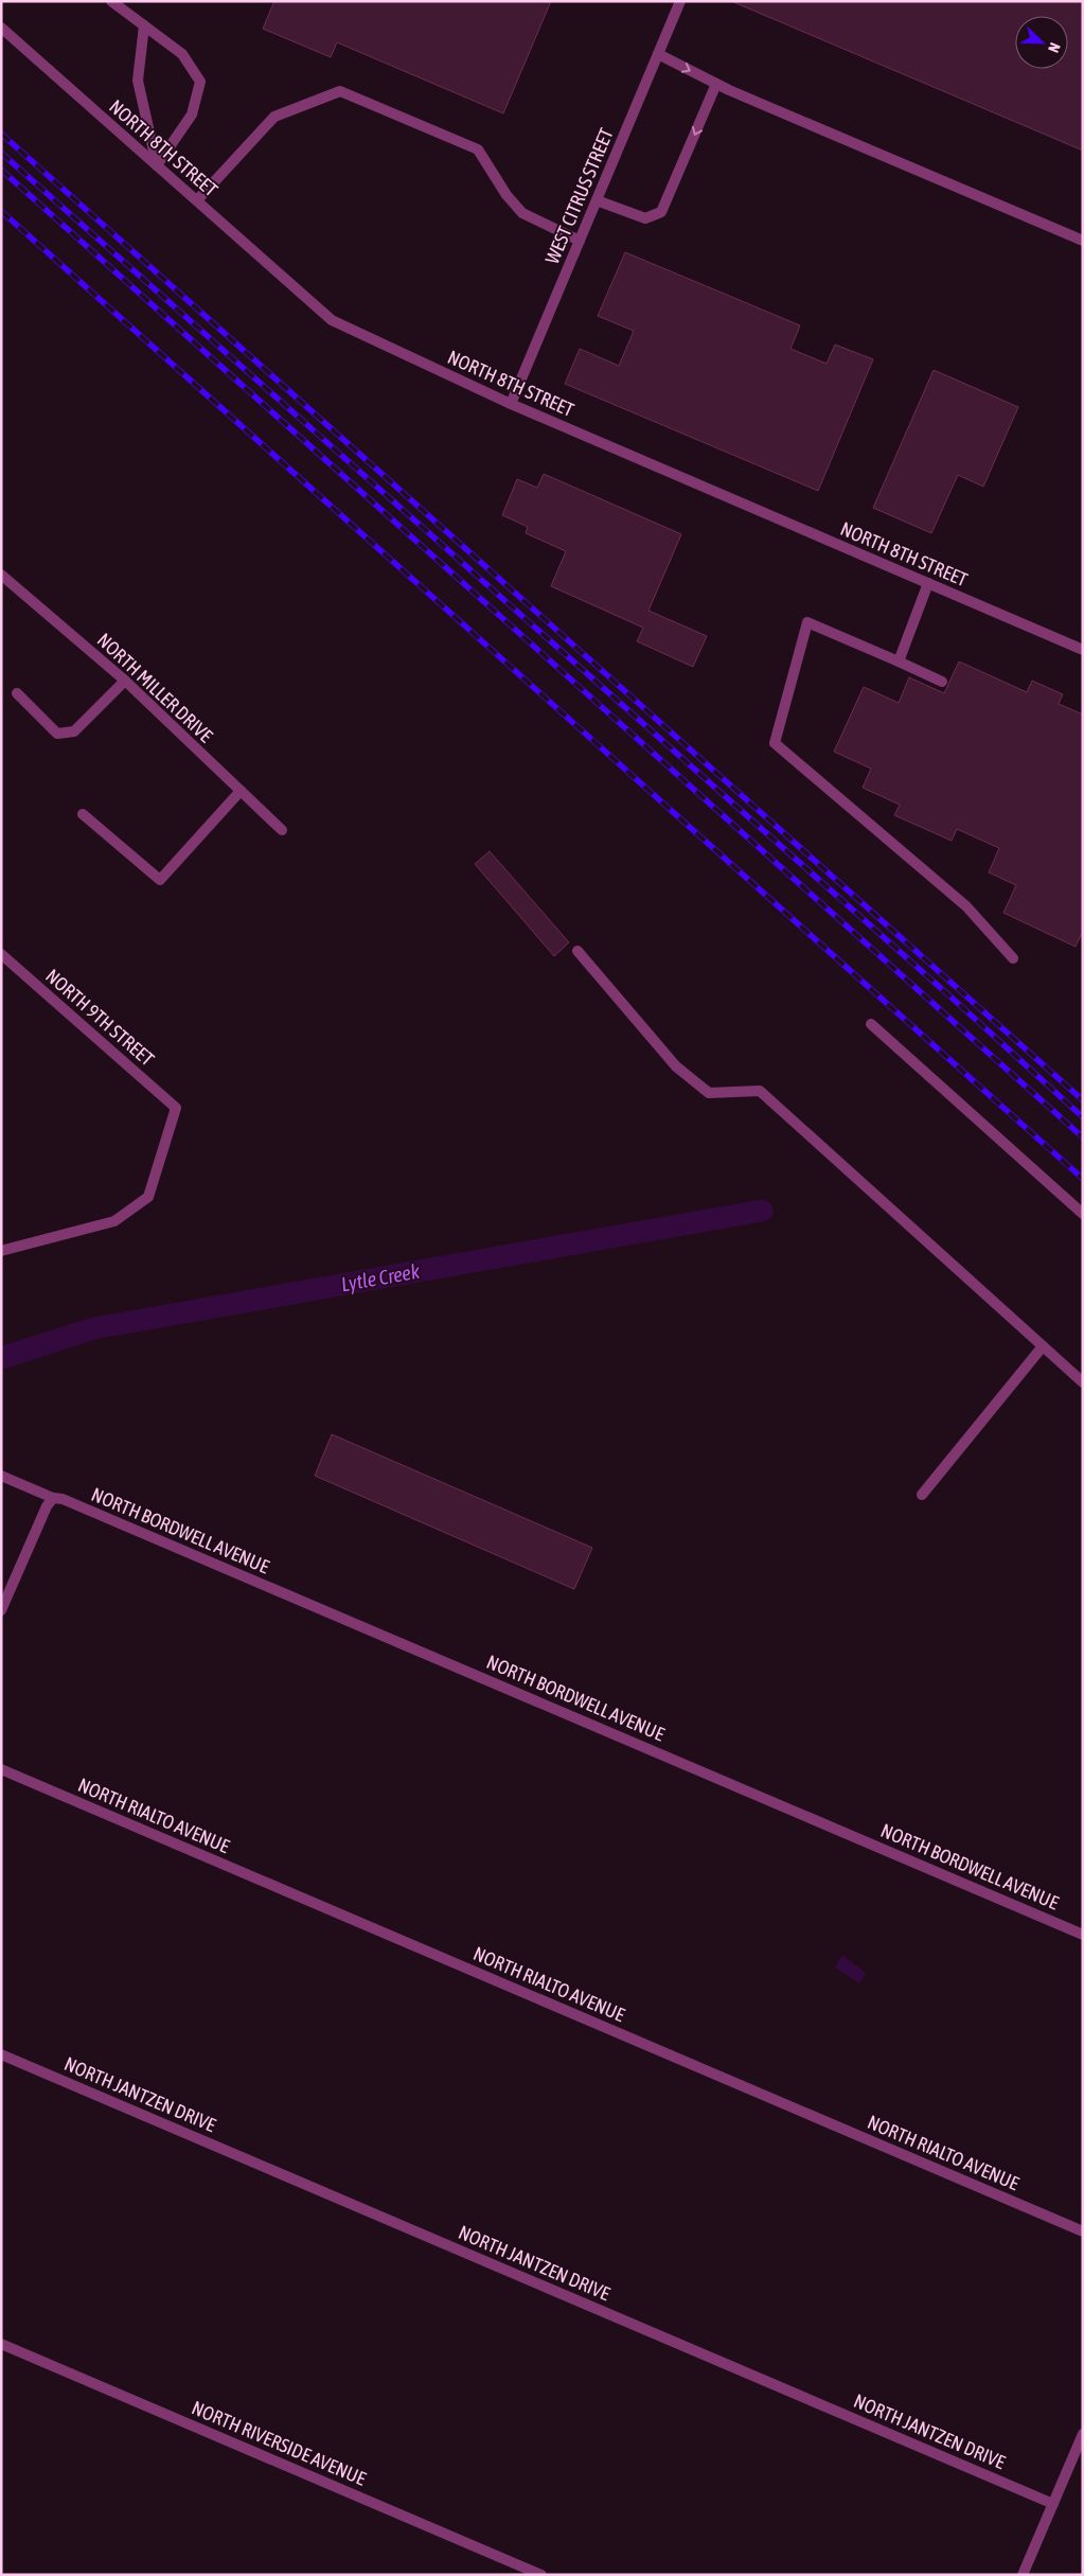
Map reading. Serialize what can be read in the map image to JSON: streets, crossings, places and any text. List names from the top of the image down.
{
  "streets": {
    "street": [
      "NORTH 8TH STREET",
      "WEST CITRUS STREET",
      "NORTH MILLER DRIVE",
      "NORTH 9TH STREET",
      "NORTH BORDWELL AVENUE",
      "NORTH RIALTO AVENUE",
      "NORTH JANTZEN DRIVE",
      "NORTH RIVERSIDE AVENUE"
    ]
  },
  "crossings": [
    ["NORTH 8TH STREET", "WEST CITRUS STREET"]
  ],
  "water": ["Lytle Creek"],
  "north": "bottom right"
}
